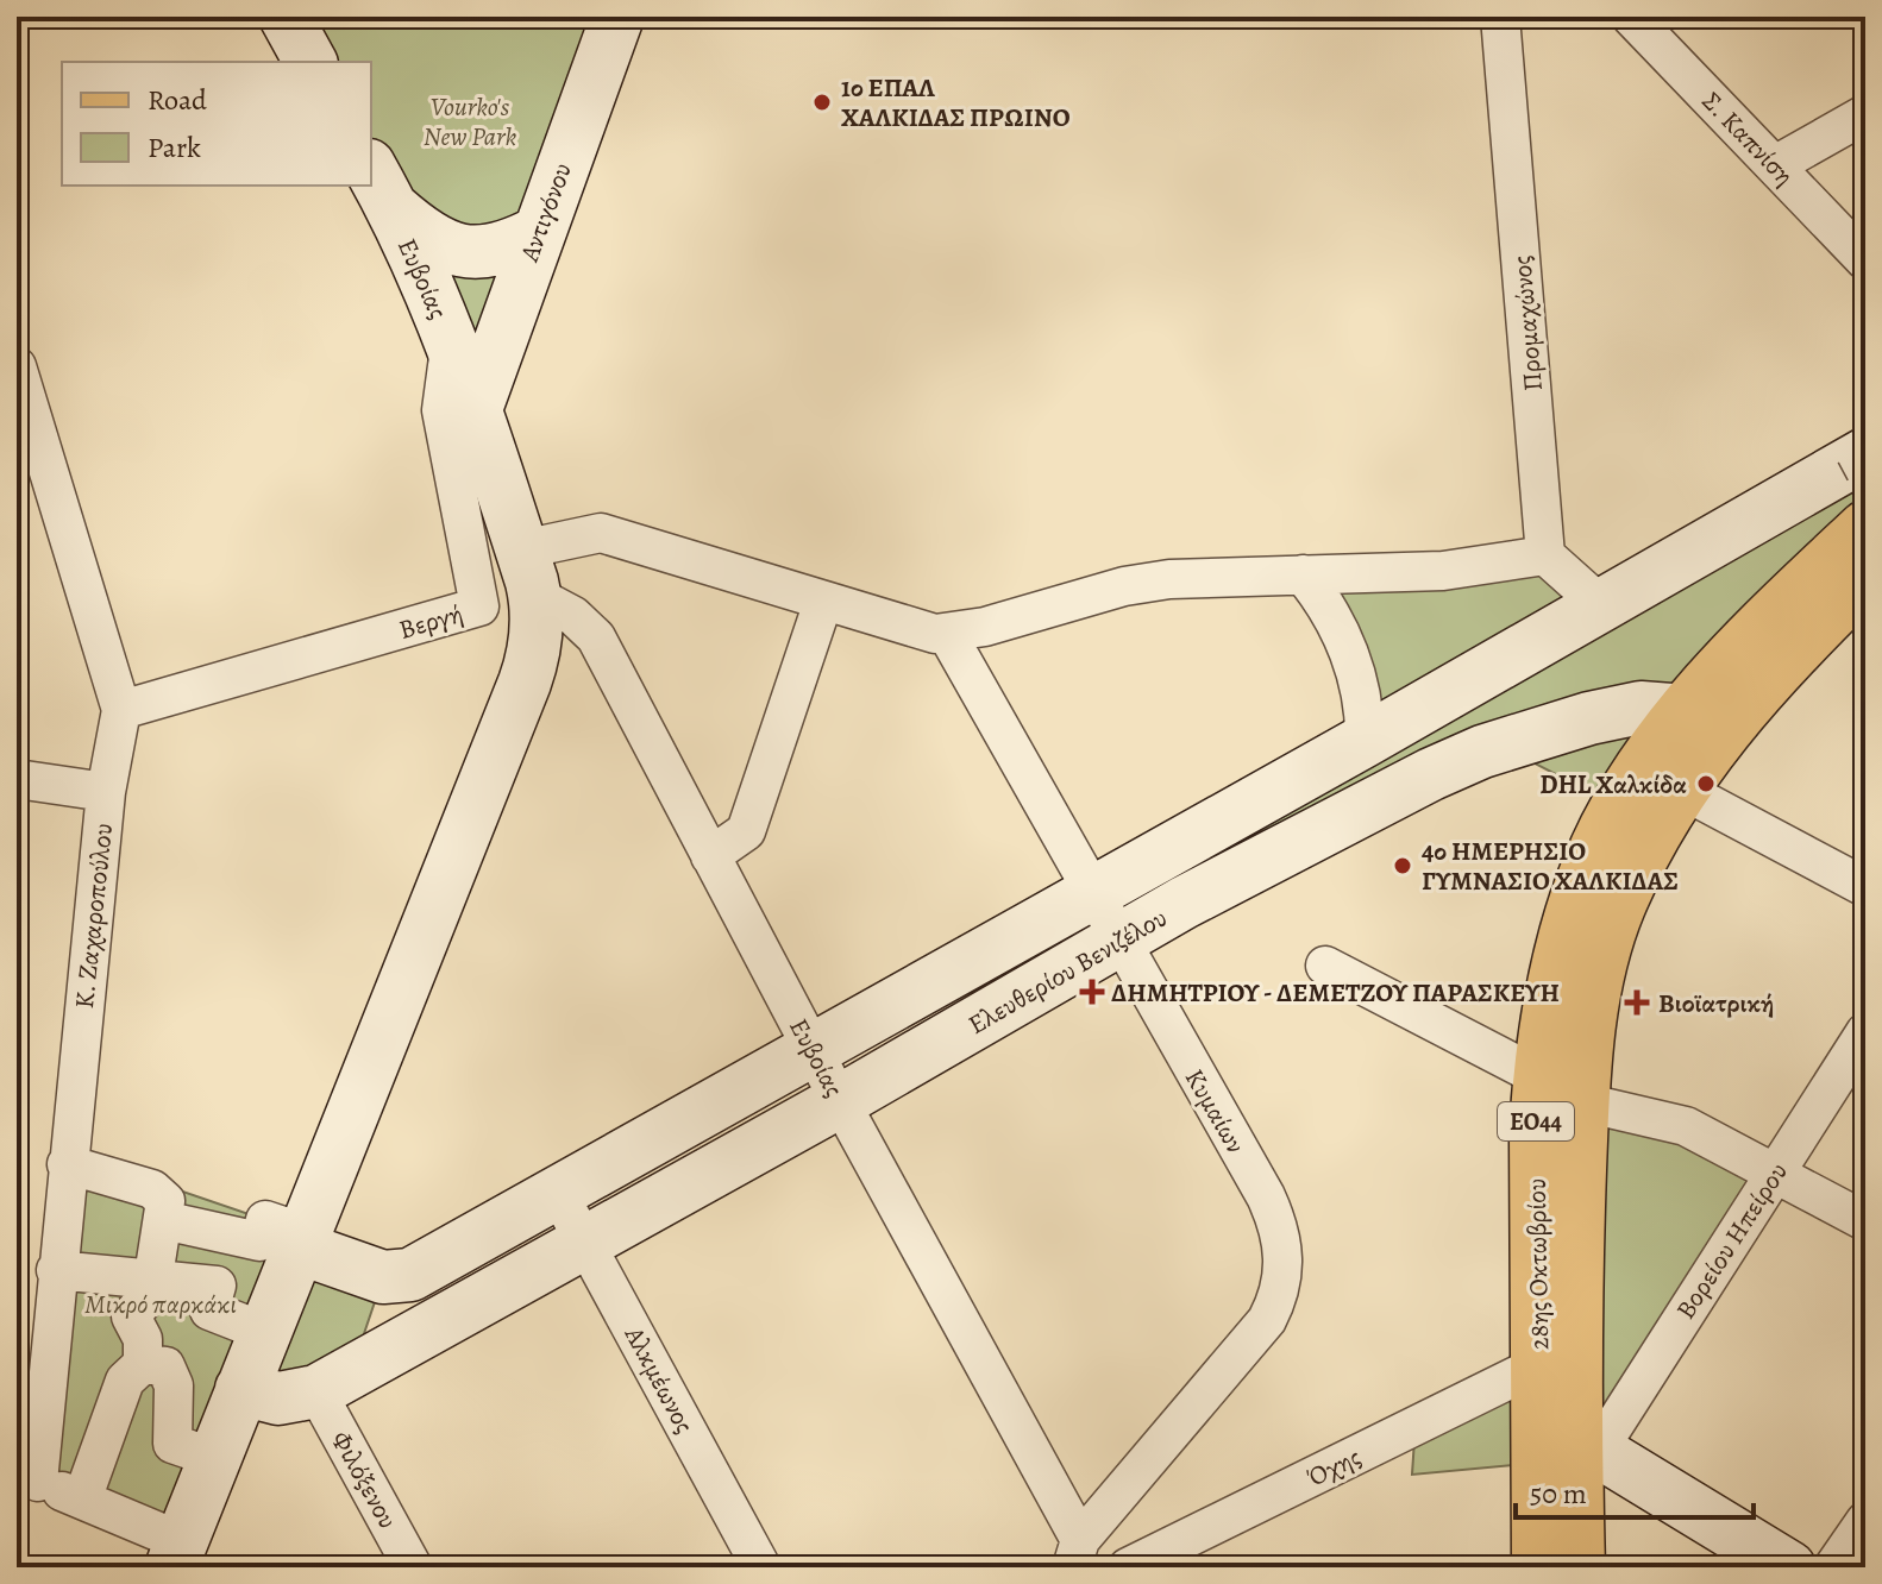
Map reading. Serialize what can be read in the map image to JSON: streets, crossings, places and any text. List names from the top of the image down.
{
  "streets": {
    "main road": ["ΕΟ44", "28ης Οκτωβρίου"],
    "street": [
      "Σ. Καπνίση",
      "Αντιγόνου",
      "Ευβοίας",
      "Προμαχώνος",
      "Βεργή",
      "Κ. Ζαχαροπούλου",
      "Ελευθερίου Βενιζέλου",
      "Κυμαίων",
      "Βορείου Ηπείρου",
      "Αλκμέωνος",
      "Όχης",
      "Φιλόξενου"
    ]
  },
  "crossings": [
    ["Αντιγόνου", "Ευβοίας"],
    ["Ευβοίας", "Βεργή"],
    ["Ευβοίας", "Ελευθερίου Βενιζέλου"],
    ["Ευβοίας", "Κυμαίων"],
    ["Βεργή", "Κ. Ζαχαροπούλου"],
    ["Ελευθερίου Βενιζέλου", "Κυμαίων"],
    ["Ελευθερίου Βενιζέλου", "ΕΟ44"],
    ["Ελευθερίου Βενιζέλου", "28ης Οκτωβρίου"],
    ["Ελευθερίου Βενιζέλου", "Αλκμέωνος"],
    ["Ελευθερίου Βενιζέλου", "Φιλόξενου"],
    ["ΕΟ44", "28ης Οκτωβρίου"],
    ["Βορείου Ηπείρου", "28ης Οκτωβρίου"],
    ["28ης Οκτωβρίου", "Όχης"]
  ],
  "parks": ["Vourko's New Park", "Μικρό παρκάκι"],
  "places": {
    "other": ["1ο ΕΠΑΛ ΧΑΛΚΙΔΑΣ ΠΡΩΙΝΟ", "DHL Χαλκίδα", "4ο ΗΜΕΡΗΣΙΟ ΓΥΜΝΑΣΙΟ ΧΑΛΚΙΔΑΣ"],
    "health": ["ΔΗΜΗΤΡΙΟΥ - ΔΕΜΕΤΖΟΥ ΠΑΡΑΣΚΕΥΗ", "Βιοϊατρική"]
  },
  "legend": ["Road", "Park"],
  "scale_bar": "50 m"
}
